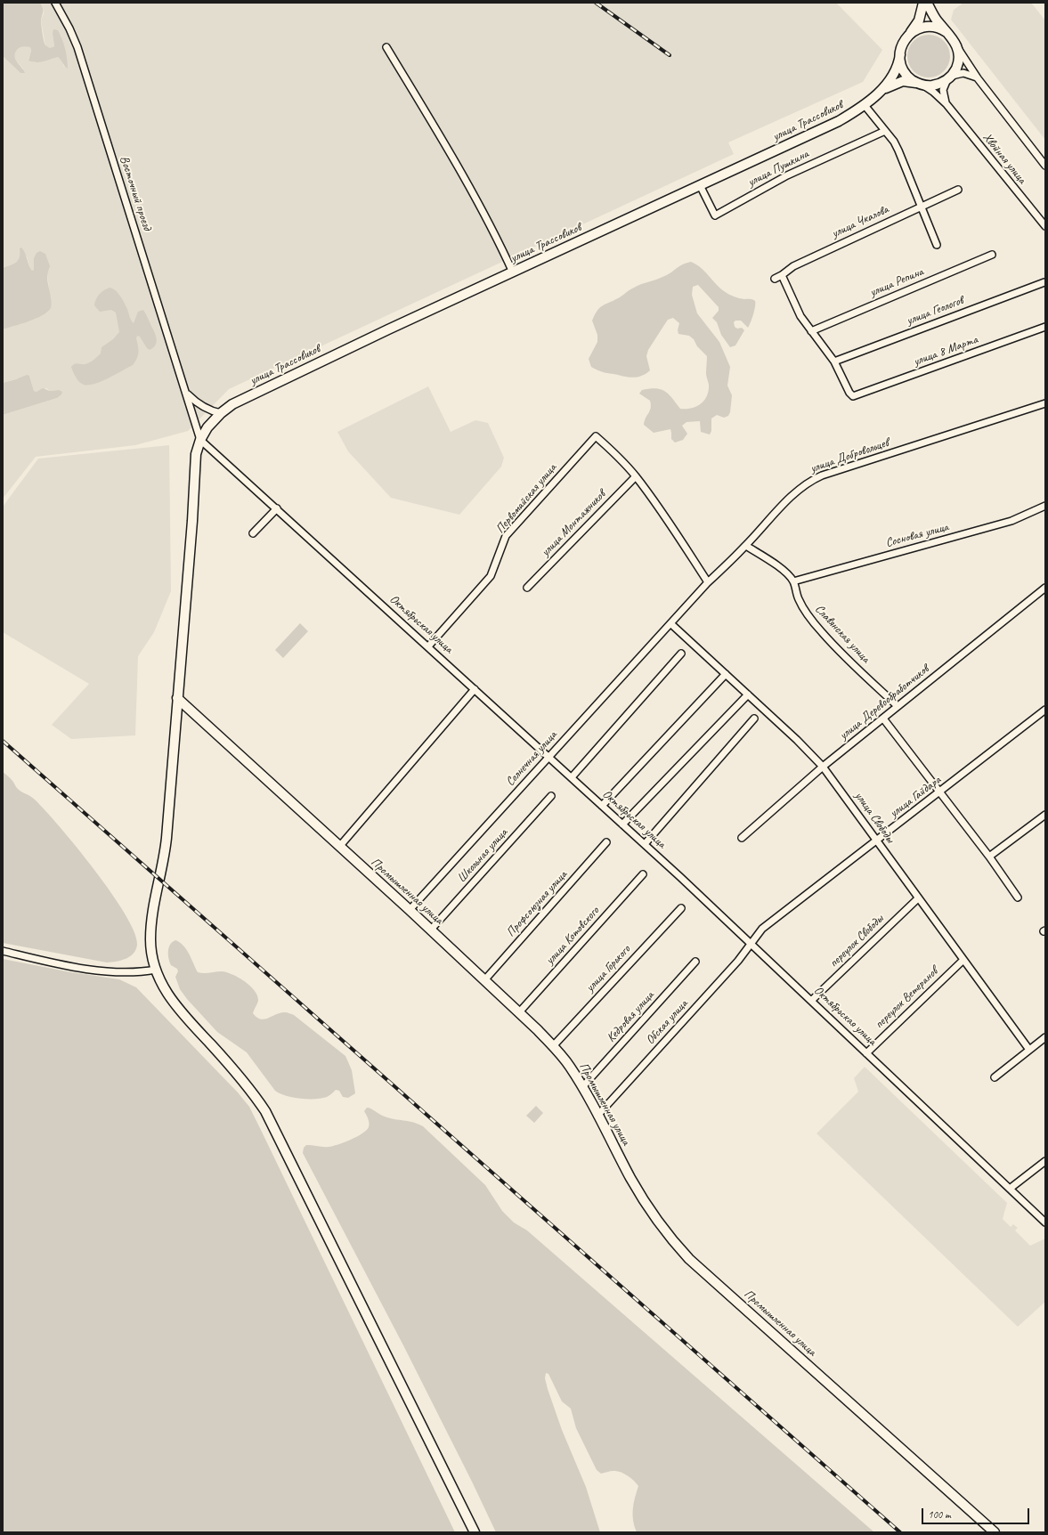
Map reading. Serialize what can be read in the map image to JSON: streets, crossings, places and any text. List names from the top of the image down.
{
  "streets": {
    "main road": ["улица Трассовиков", "Промышленная улица"],
    "street": [
      "Хвойная улица",
      "улица Пушкина",
      "Восточный проезд",
      "улица Чкалова",
      "улица Репина",
      "улица Геологов",
      "улица 8 Марта",
      "улица Добровольцев",
      "Первомайская улица",
      "улица Монтажников",
      "Сосновая улица",
      "Октябрьская улица",
      "Славянская улица",
      "улица Деревообработчиков",
      "Солнечная улица",
      "улица Гайдара",
      "улица Свободы",
      "Школьная улица",
      "Профсоюзная улица",
      "улица Котовского",
      "переулок Свободы",
      "улица Горького",
      "переулок Ветеранов",
      "Кедровая улица",
      "Обская улица"
    ]
  },
  "crossings": [
    ["улица Трассовиков", "улица Пушкина"],
    ["улица Трассовиков", "Восточный проезд"],
    ["улица Трассовиков", "Октябрьская улица"],
    ["улица Трассовиков", "Промышленная улица"],
    ["Восточный проезд", "Октябрьская улица"],
    ["улица Геологов", "улица 8 Марта"],
    ["улица Добровольцев", "Солнечная улица"],
    ["улица Добровольцев", "улица Свободы"],
    ["Первомайская улица", "улица Монтажников"],
    ["Первомайская улица", "Октябрьская улица"],
    ["Сосновая улица", "Славянская улица"],
    ["Октябрьская улица", "Солнечная улица"],
    ["Октябрьская улица", "улица Гайдара"],
    ["Октябрьская улица", "переулок Свободы"],
    ["Октябрьская улица", "переулок Ветеранов"],
    ["Октябрьская улица", "Обская улица"],
    ["Славянская улица", "улица Деревообработчиков"],
    ["улица Деревообработчиков", "улица Свободы"],
    ["Солнечная улица", "улица Свободы"],
    ["Солнечная улица", "Промышленная улица"],
    ["улица Гайдара", "улица Свободы"],
    ["улица Гайдара", "Обская улица"],
    ["улица Свободы", "переулок Свободы"],
    ["улица Свободы", "переулок Ветеранов"],
    ["Школьная улица", "Промышленная улица"],
    ["Промышленная улица", "Профсоюзная улица"],
    ["Промышленная улица", "улица Котовского"],
    ["Промышленная улица", "улица Горького"],
    ["Промышленная улица", "Кедровая улица"],
    ["Промышленная улица", "Обская улица"]
  ],
  "scale_bar": "100 m"
}
